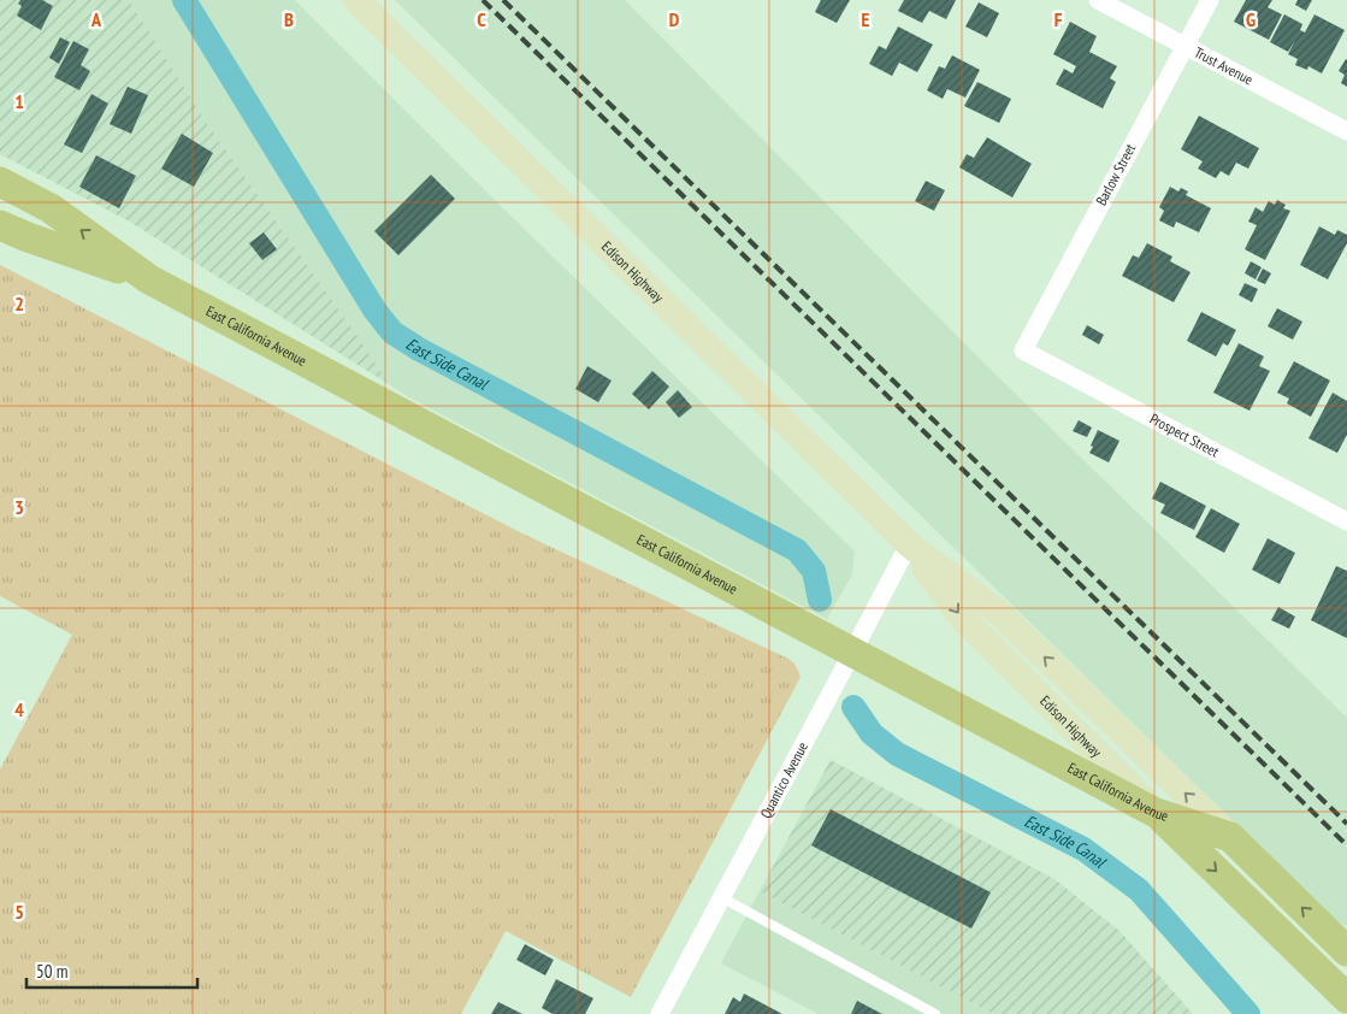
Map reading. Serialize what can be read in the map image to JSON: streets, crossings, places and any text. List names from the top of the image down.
{
  "streets": {
    "main road": ["Edison Highway", "East California Avenue"],
    "street": [
      "Trust Avenue",
      "Barlow Street",
      "Prospect Street",
      "Quantico Avenue"
    ]
  },
  "crossings": [
    ["Trust Avenue", "Barlow Street"],
    ["Barlow Street", "Prospect Street"],
    ["Edison Highway", "East California Avenue"],
    ["Edison Highway", "Quantico Avenue"],
    ["East California Avenue", "Quantico Avenue"]
  ],
  "water": ["East Side Canal"],
  "scale_bar": "50 m",
  "grid": {
    "columns": [
      "A",
      "B",
      "C",
      "D",
      "E",
      "F",
      "G"
    ],
    "rows": [
      "1",
      "2",
      "3",
      "4",
      "5"
    ]
  }
}
